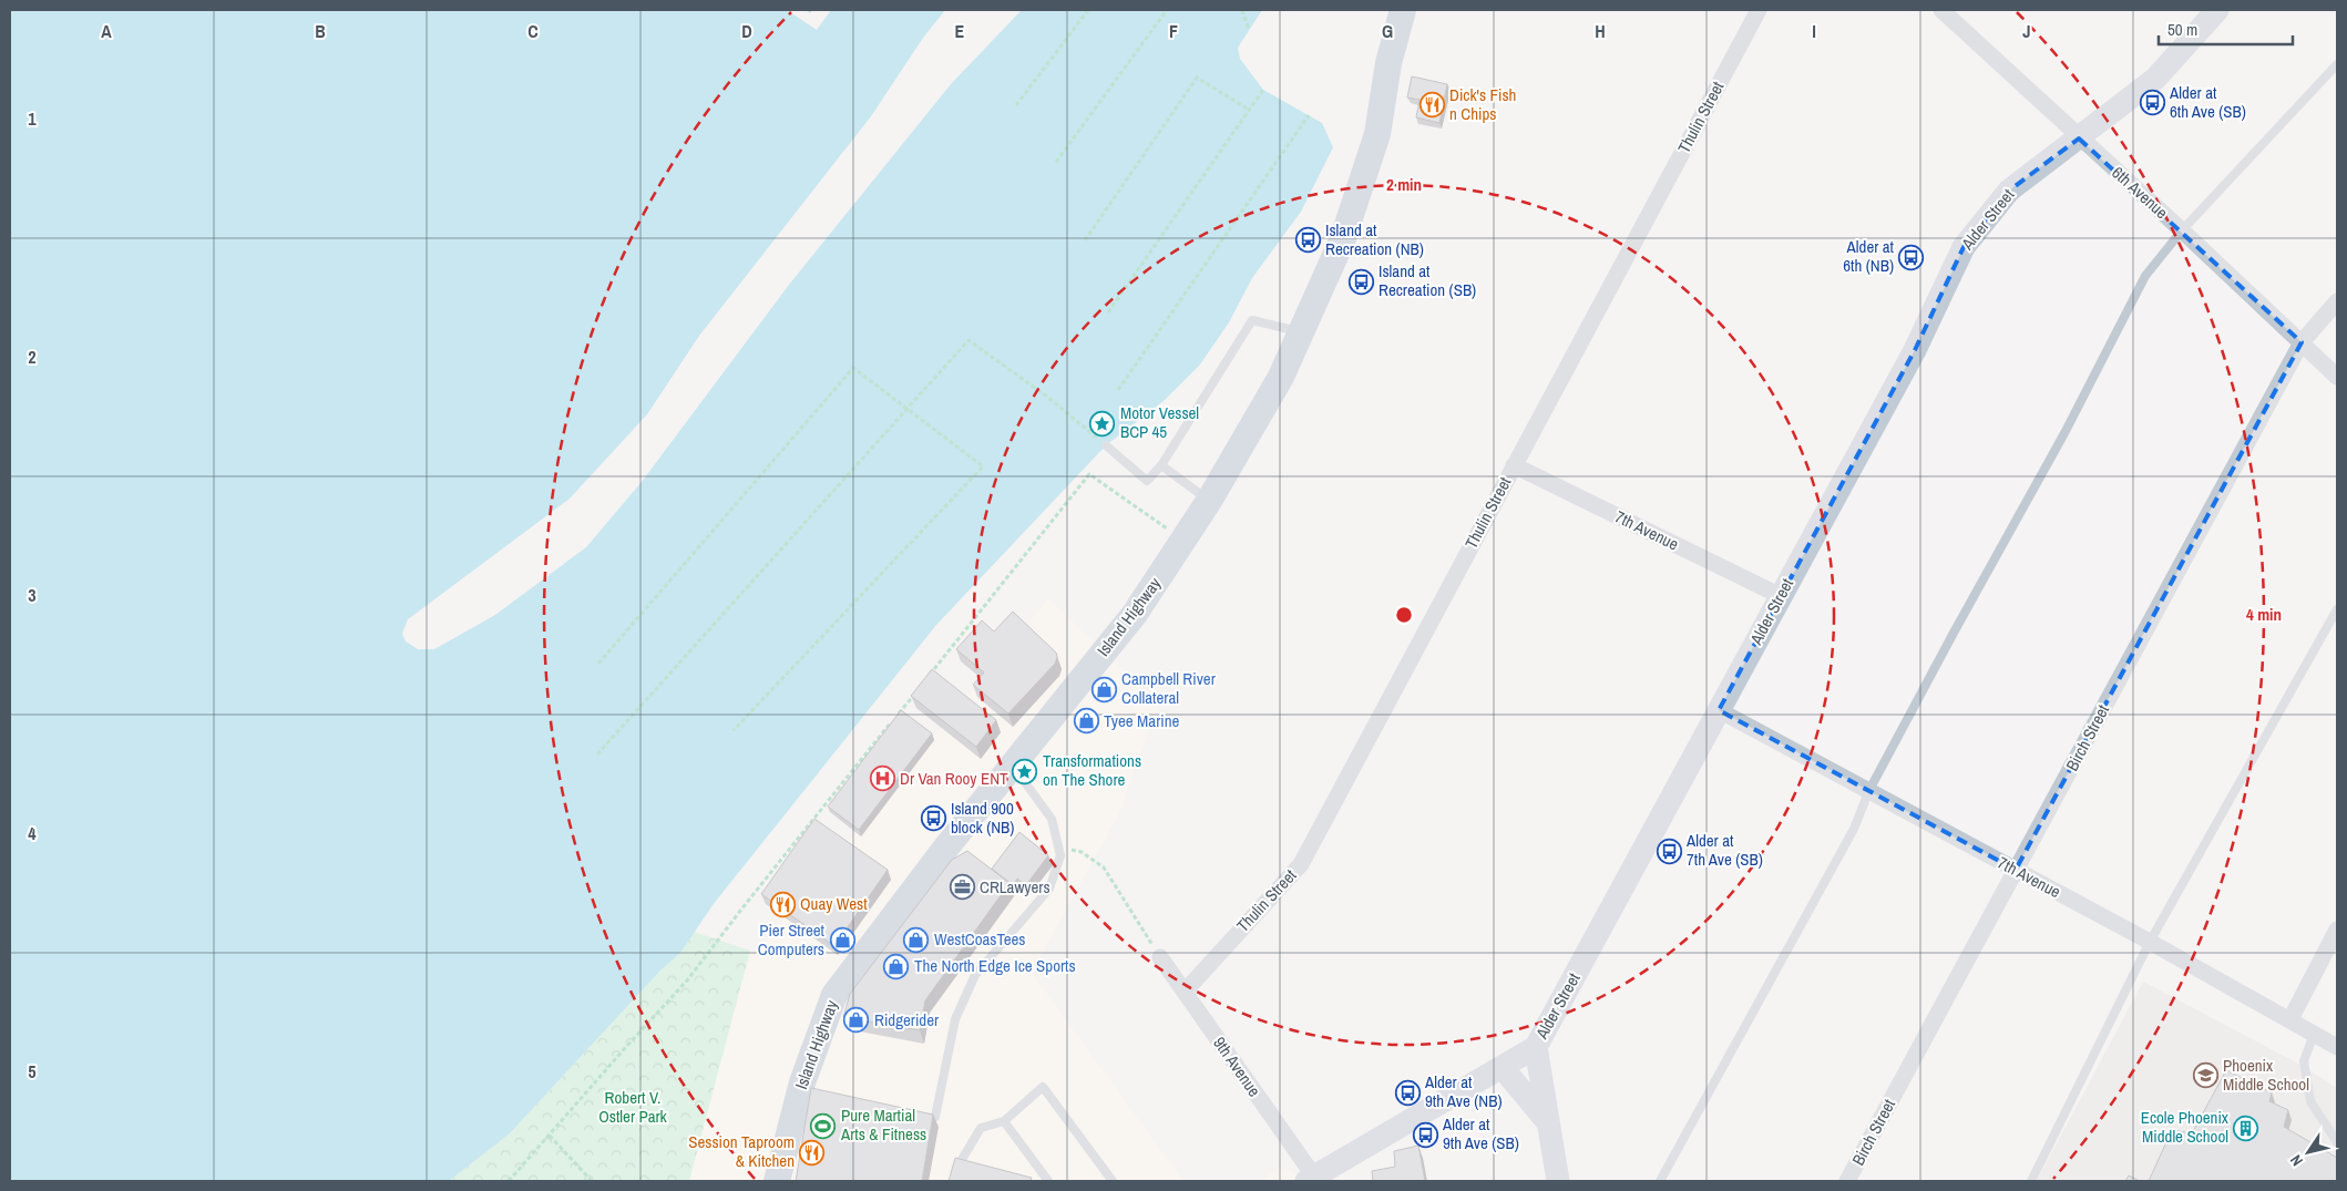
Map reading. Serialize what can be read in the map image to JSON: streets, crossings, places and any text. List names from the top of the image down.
{
  "streets": {
    "main road": ["Island Highway"],
    "street": [
      "Thulin Street",
      "6th Avenue",
      "Alder Street",
      "7th Avenue",
      "Birch Street",
      "9th Avenue"
    ]
  },
  "crossings": [
    ["Thulin Street", "7th Avenue"],
    ["Thulin Street", "9th Avenue"],
    ["6th Avenue", "Alder Street"],
    ["6th Avenue", "Birch Street"],
    ["Alder Street", "7th Avenue"],
    ["Alder Street", "9th Avenue"],
    ["7th Avenue", "Birch Street"]
  ],
  "parks": ["Robert V. Ostler Park"],
  "places": {
    "bus stop": [
      "Alder at 6th Ave (SB)",
      "Island at Recreation (NB)",
      "Alder at 6th (NB)",
      "Island at Recreation (SB)",
      "Island 900 block (NB)",
      "Alder at 7th Ave (SB)",
      "Alder at 9th Ave (NB)",
      "Alder at 9th Ave (SB)"
    ],
    "restaurant": ["Dick's Fish n Chips", "Quay West", "Session Taproom & Kitchen"],
    "place": ["Motor Vessel BCP 45", "Transformations on The Shore"],
    "shop": [
      "Campbell River Collateral",
      "Tyee Marine",
      "WestCoasTees",
      "Pier Street Computers",
      "The North Edge Ice Sports",
      "Ridgerider"
    ],
    "hospital": ["Dr Van Rooy ENT"],
    "office": ["CRLawyers"],
    "school or university": ["Phoenix Middle School"],
    "sports": ["Pure Martial Arts & Fitness"],
    "building": ["Ecole Phoenix Middle School"]
  },
  "scale_bar": "50 m",
  "north": "bottom left",
  "grid": {
    "columns": [
      "A",
      "B",
      "C",
      "D",
      "E",
      "F",
      "G",
      "H",
      "I",
      "J"
    ],
    "rows": [
      "1",
      "2",
      "3",
      "4",
      "5"
    ]
  },
  "rings": ["2 min", "4 min"]
}
